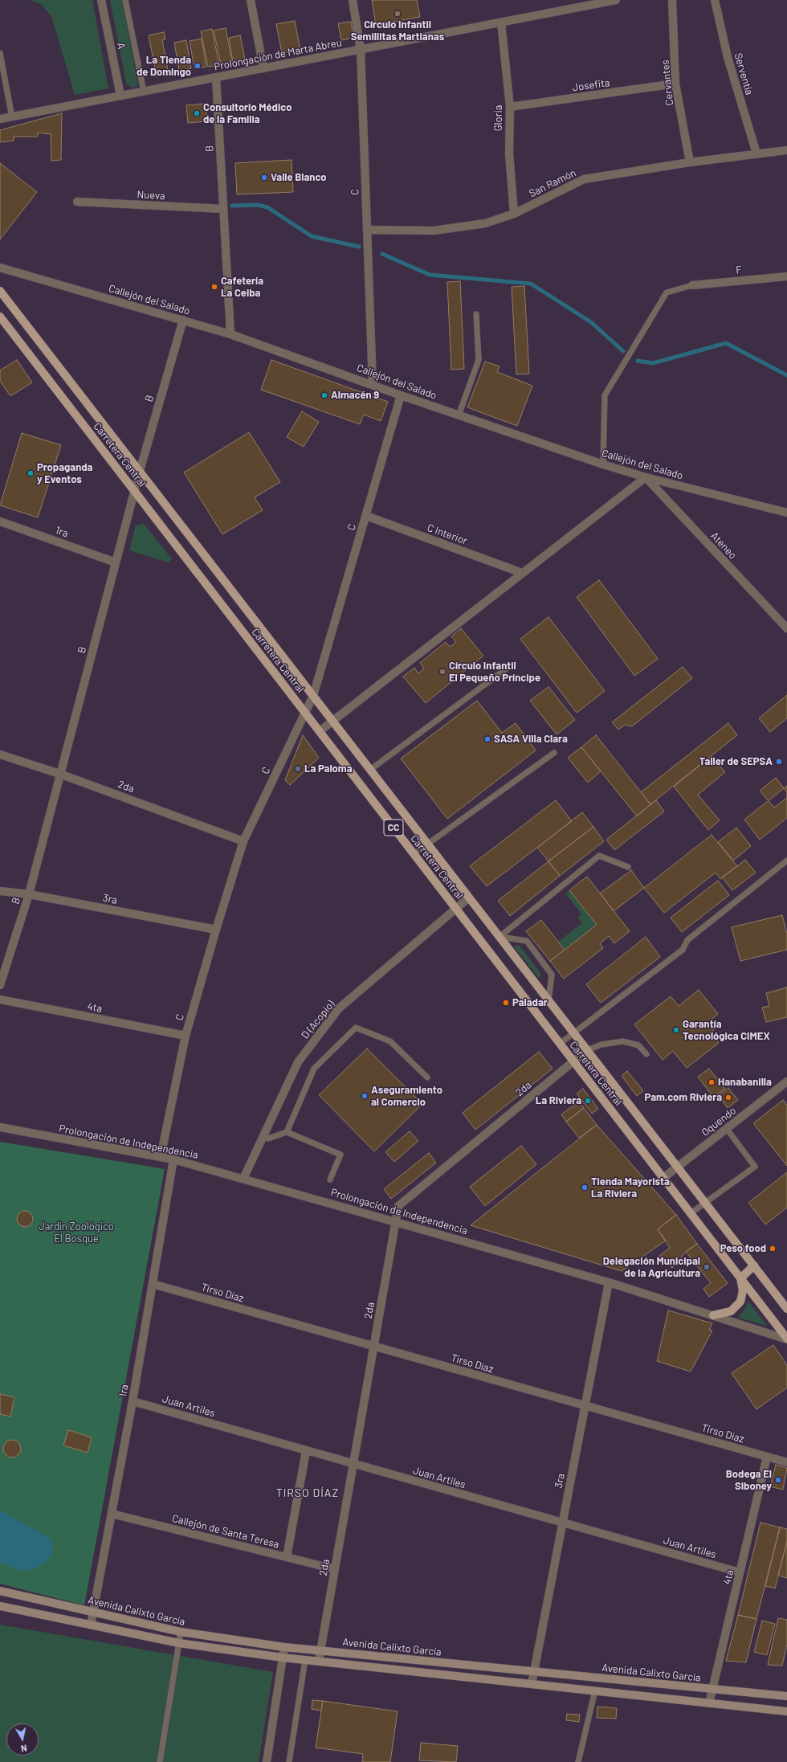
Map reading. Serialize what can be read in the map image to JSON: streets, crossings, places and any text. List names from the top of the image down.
{
  "streets": {
    "main road": ["Carretera Central", "CC", "Avenida Calixto García"],
    "street": [
      "A",
      "Prolongación de Marta Abreu",
      "Serventía",
      "Cervantes",
      "Josefita",
      "Gloria",
      "B",
      "San Ramón",
      "C",
      "Nueva",
      "F",
      "Callejón del Salado",
      "1ra",
      "C Interior",
      "Ateneo",
      "2da",
      "3ra",
      "4ta",
      "D (Acopio)",
      "Oquendo",
      "Prolongación de Independencia",
      "Tirso Díaz",
      "Juan Artiles",
      "Callejón de Santa Teresa"
    ]
  },
  "crossings": [
    ["A", "Prolongación de Marta Abreu"],
    ["Prolongación de Marta Abreu", "Gloria"],
    ["Prolongación de Marta Abreu", "B"],
    ["Prolongación de Marta Abreu", "C"],
    ["Serventía", "San Ramón"],
    ["Cervantes", "Josefita"],
    ["Cervantes", "San Ramón"],
    ["Josefita", "Gloria"],
    ["Gloria", "San Ramón"],
    ["B", "Nueva"],
    ["B", "Callejón del Salado"],
    ["B", "Carretera Central"],
    ["B", "1ra"],
    ["B", "2da"],
    ["B", "3ra"],
    ["San Ramón", "C"],
    ["C", "Callejón del Salado"],
    ["C", "Carretera Central"],
    ["C", "C Interior"],
    ["C", "2da"],
    ["C", "3ra"],
    ["C", "4ta"],
    ["C", "Prolongación de Independencia"],
    ["Callejón del Salado", "Ateneo"],
    ["Carretera Central", "2da"],
    ["Carretera Central", "D (Acopio)"],
    ["Carretera Central", "Oquendo"],
    ["Carretera Central", "Prolongación de Independencia"],
    ["1ra", "Prolongación de Independencia"],
    ["1ra", "Tirso Díaz"],
    ["1ra", "Juan Artiles"],
    ["1ra", "Callejón de Santa Teresa"],
    ["1ra", "Avenida Calixto García"],
    ["2da", "Prolongación de Independencia"],
    ["2da", "Tirso Díaz"],
    ["2da", "Juan Artiles"],
    ["2da", "Callejón de Santa Teresa"],
    ["2da", "Avenida Calixto García"],
    ["3ra", "Prolongación de Independencia"],
    ["3ra", "Tirso Díaz"],
    ["3ra", "Juan Artiles"],
    ["3ra", "Avenida Calixto García"],
    ["4ta", "Tirso Díaz"],
    ["4ta", "Juan Artiles"],
    ["4ta", "Avenida Calixto García"],
    ["D (Acopio)", "Prolongación de Independencia"]
  ],
  "districts": ["TIRSO DÍAZ"],
  "parks": ["Jardín Zoológico El Bosque"],
  "places": [
    "Círculo Infantil Semillitas Martianas",
    "La Tienda de Domingo",
    "Consultorio Médico de la Familia",
    "Valle Blanco",
    "Cafetería La Ceiba",
    "Almacén 9",
    "Propaganda y Eventos",
    "Círculo Infantil El Pequeño Príncipe",
    "SASA Villa Clara",
    "Taller de SEPSA",
    "La Paloma",
    "Paladar",
    "Garantía Tecnológica CIMEX",
    "Hanabanilla",
    "Aseguramiento al Comercio",
    "Pam.com Riviera",
    "La Riviera",
    "Tienda Mayorista La Riviera",
    "Peso food",
    "Delegación Municipal de la Agricultura",
    "Bodega El Siboney"
  ],
  "north": "bottom"
}
